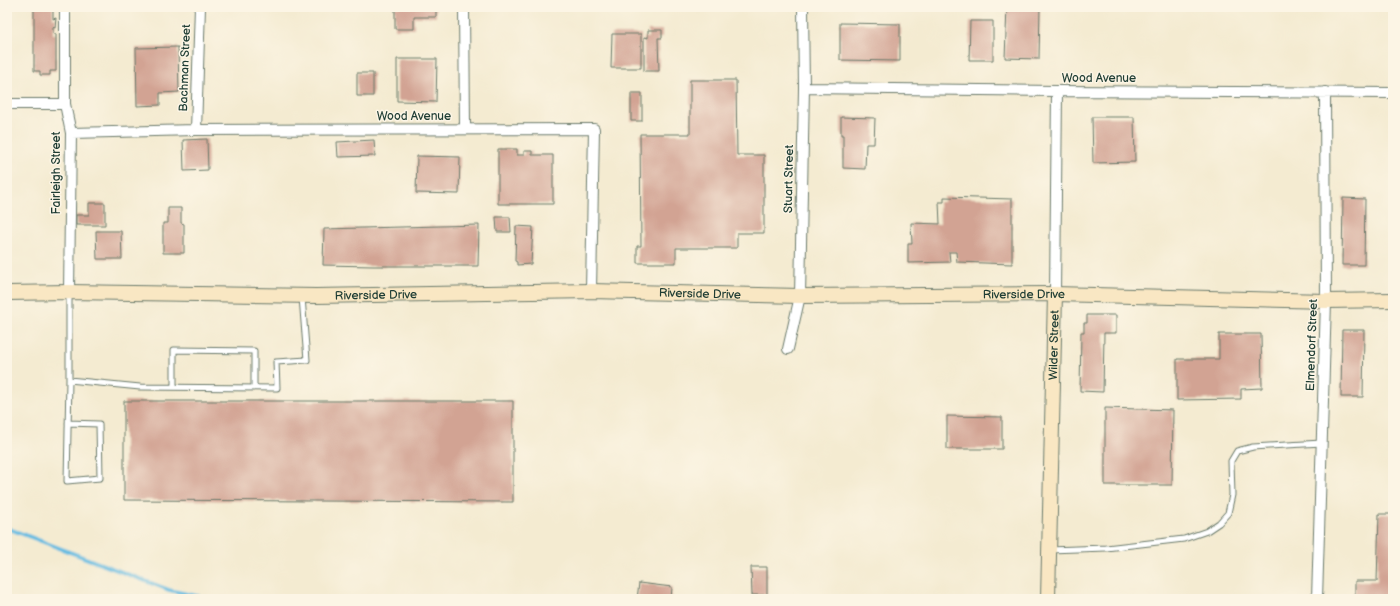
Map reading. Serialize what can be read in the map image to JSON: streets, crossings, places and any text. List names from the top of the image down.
{
  "streets": {
    "street": [
      "Bachman Street",
      "Wood Avenue",
      "Fairleigh Street",
      "Stuart Street",
      "Riverside Drive",
      "Wilder Street",
      "Elmendorf Street"
    ]
  },
  "crossings": [
    ["Bachman Street", "Wood Avenue"],
    ["Wood Avenue", "Fairleigh Street"],
    ["Wood Avenue", "Stuart Street"],
    ["Wood Avenue", "Riverside Drive"],
    ["Wood Avenue", "Wilder Street"],
    ["Wood Avenue", "Elmendorf Street"],
    ["Fairleigh Street", "Riverside Drive"],
    ["Stuart Street", "Riverside Drive"],
    ["Riverside Drive", "Wilder Street"],
    ["Riverside Drive", "Elmendorf Street"]
  ]
}
